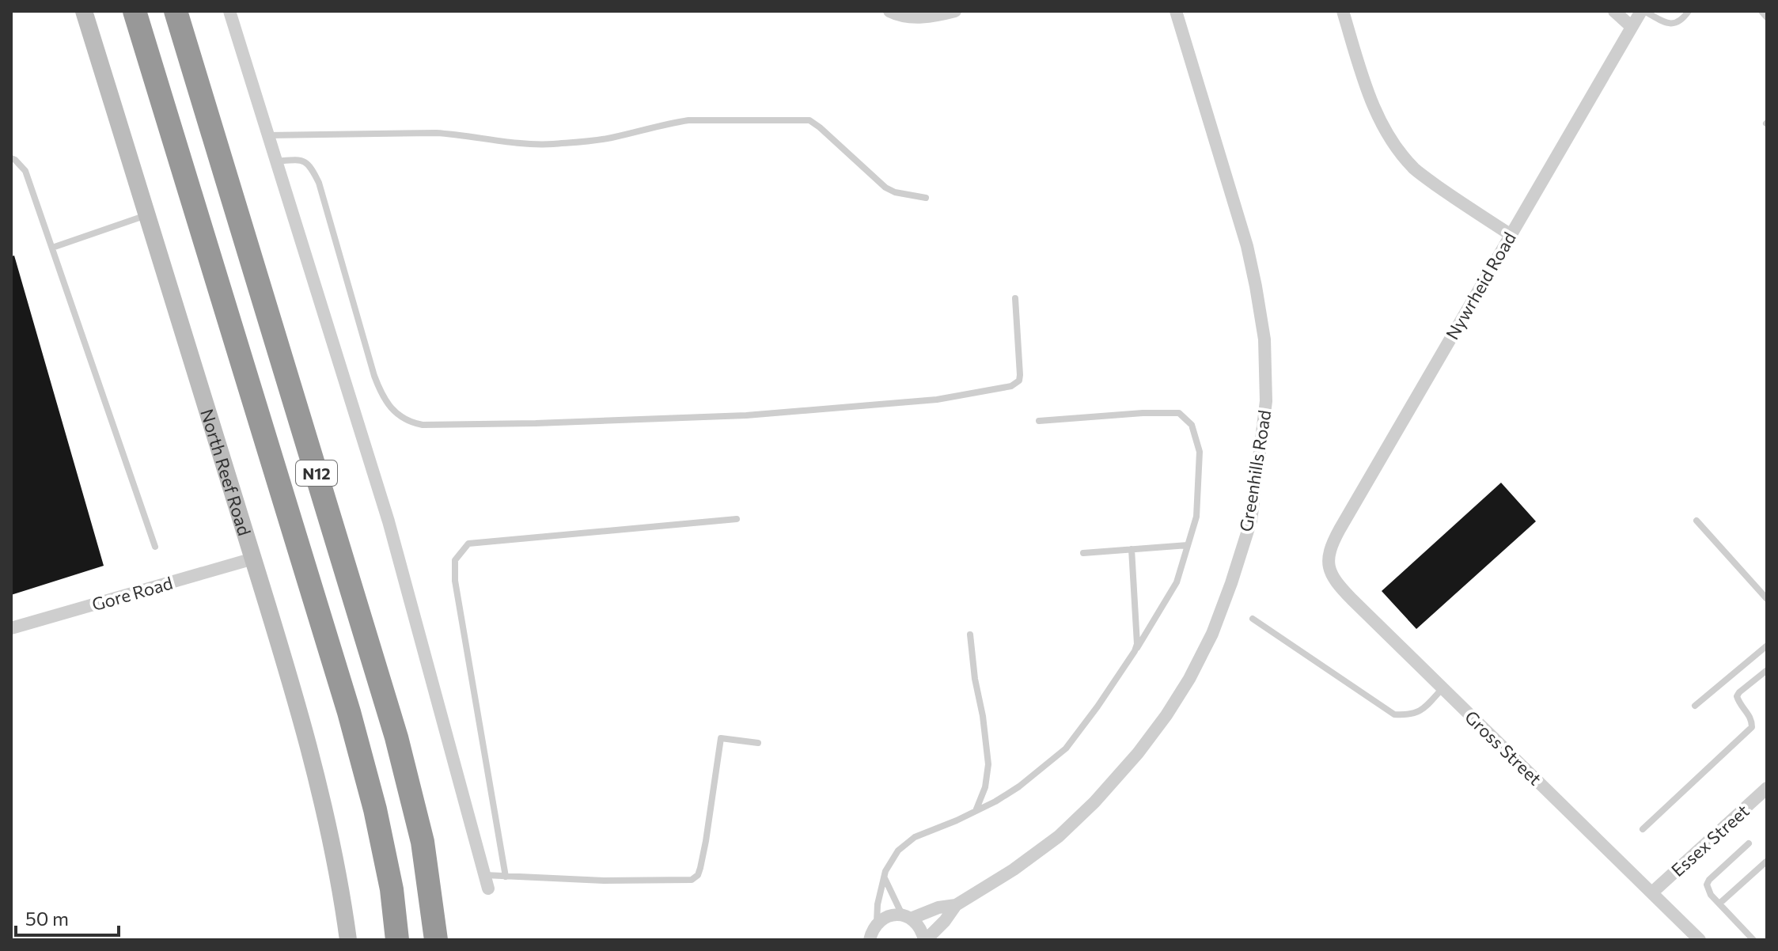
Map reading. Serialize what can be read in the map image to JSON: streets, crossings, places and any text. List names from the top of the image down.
{
  "streets": {
    "highway": ["N12"],
    "main road": ["North Reef Road"],
    "street": [
      "Nywrheid Road",
      "Greenhills Road",
      "Gore Road",
      "Gross Street",
      "Essex Street"
    ]
  },
  "crossings": [
    ["Nywrheid Road", "Gross Street"],
    ["North Reef Road", "Gore Road"],
    ["Gross Street", "Essex Street"]
  ],
  "scale_bar": "50 m"
}
